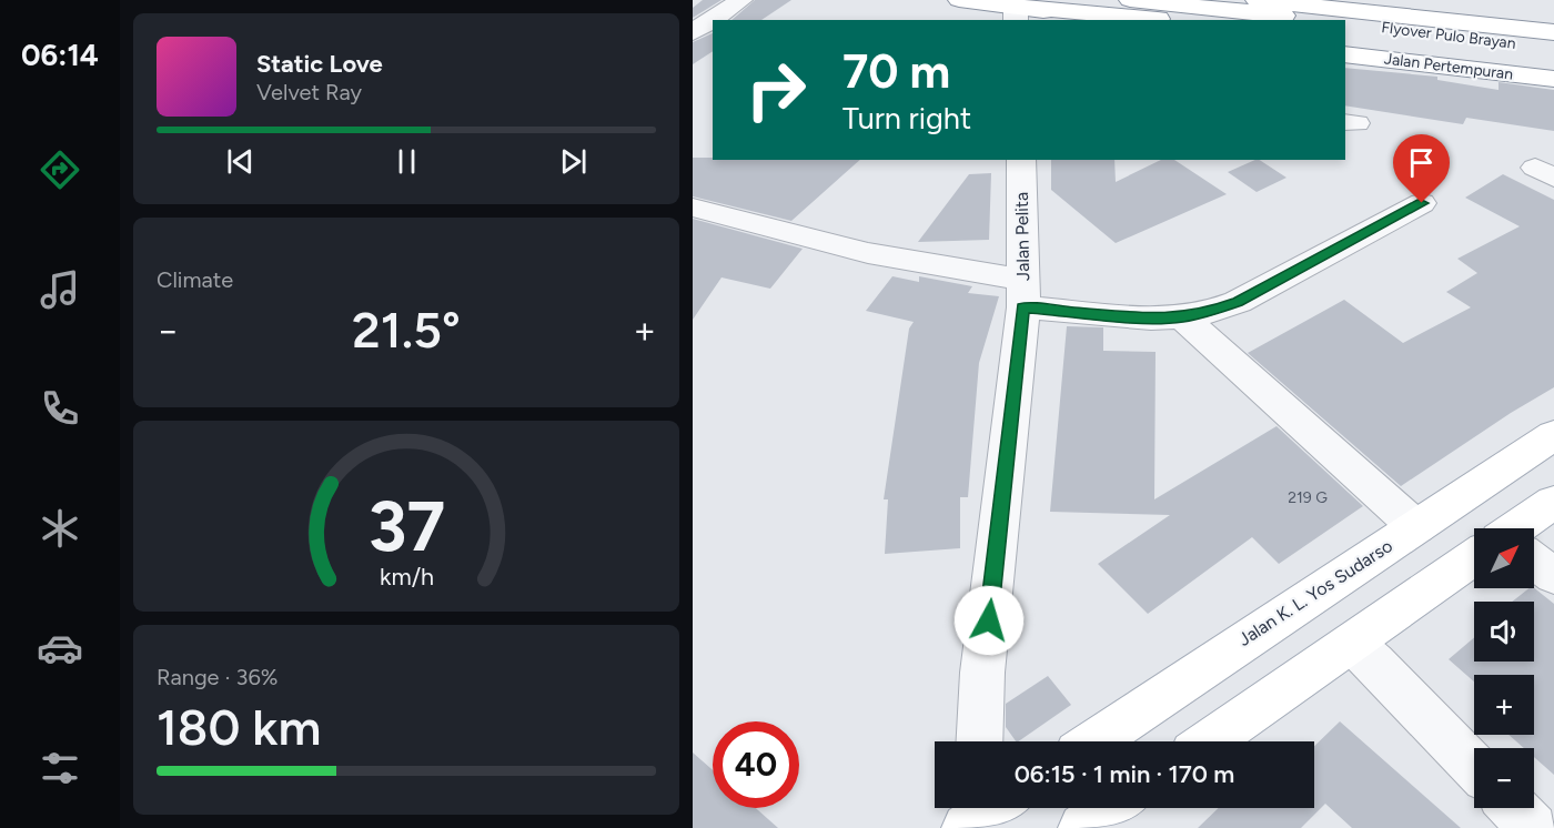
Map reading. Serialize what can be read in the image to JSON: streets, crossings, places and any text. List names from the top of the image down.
{
  "streets": {
    "main road": ["Flyover Pulo Brayan", "Jalan Pertempuran", "Jalan K. L. Yos Sudarso"],
    "street": ["Jalan Pelita"]
  },
  "house_numbers": ["219 G"],
  "north": "top right",
  "page": {
    "tabs": "06:14",
    "turn": ["70 m", "Turn right"],
    "song": ["Static Love", "Velvet Ray"],
    "tile": [
      "Climate",
      ["Range · 36%", "180 km"]
    ],
    "heat": ["−", "21.5°", "+"],
    "map_buttons": ["+", "−"],
    "limit": "40",
    "trip": "06:15 · 1 min · 170 m",
    "gauge": ["37", "km/h"]
  }
}
